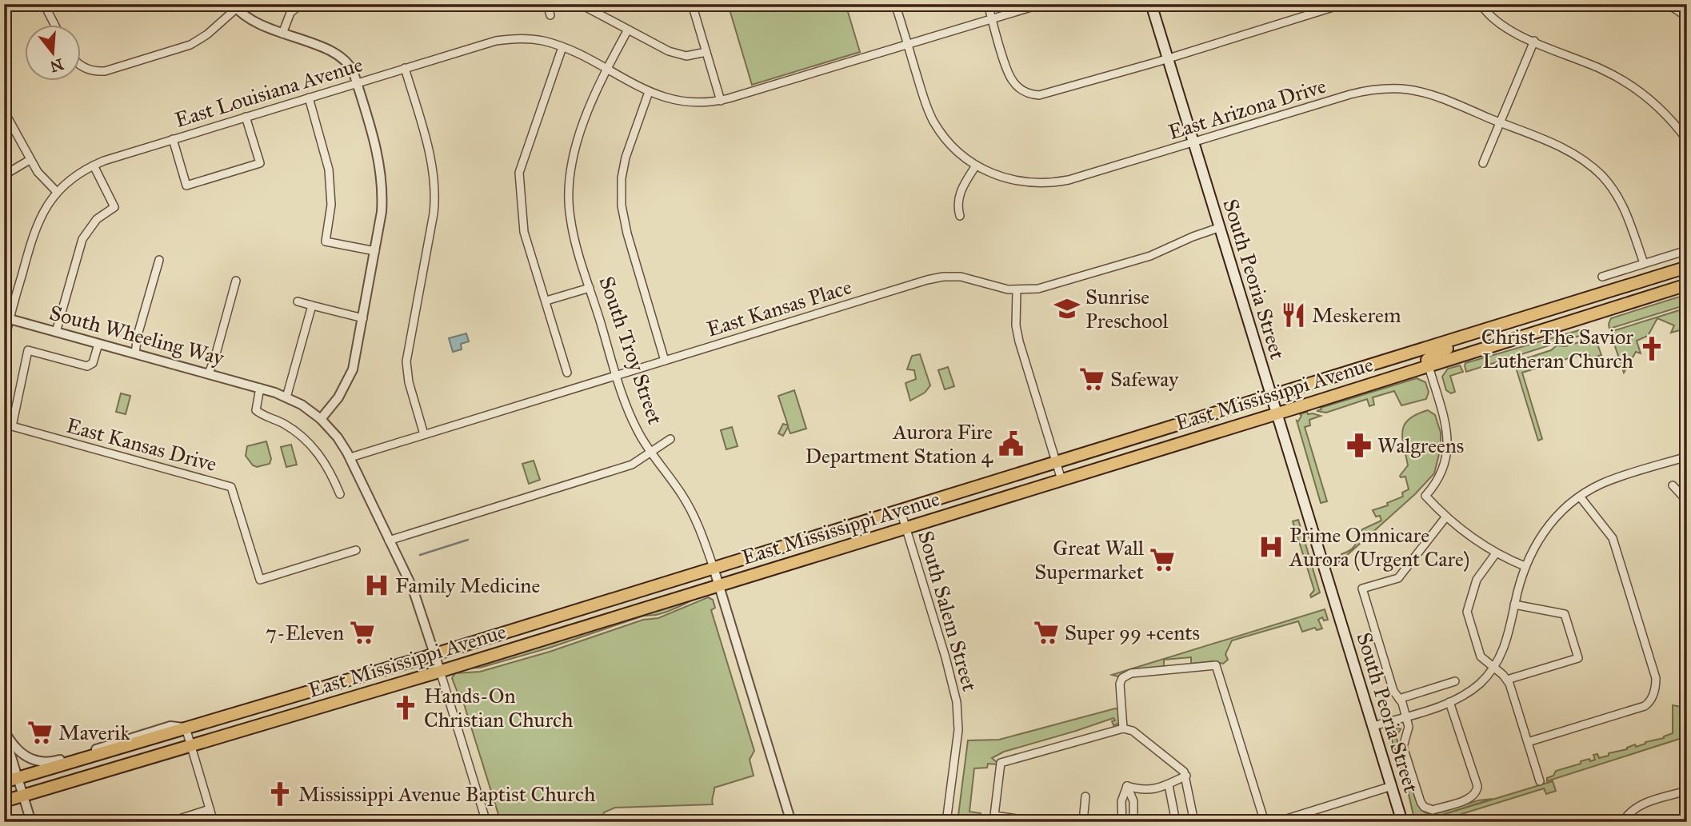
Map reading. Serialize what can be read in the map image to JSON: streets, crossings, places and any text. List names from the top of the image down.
{
  "streets": {
    "main road": ["South Peoria Street", "East Mississippi Avenue"],
    "street": [
      "East Louisiana Avenue",
      "East Arizona Drive",
      "East Kansas Place",
      "South Wheeling Way",
      "South Troy Street",
      "East Kansas Drive",
      "South Salem Street"
    ]
  },
  "crossings": [
    ["East Louisiana Avenue", "East Arizona Drive"],
    ["East Louisiana Avenue", "South Wheeling Way"],
    ["East Louisiana Avenue", "South Troy Street"],
    ["East Arizona Drive", "South Peoria Street"],
    ["South Peoria Street", "East Kansas Place"],
    ["South Peoria Street", "East Mississippi Avenue"],
    ["East Kansas Place", "South Wheeling Way"],
    ["East Kansas Place", "South Troy Street"],
    ["South Wheeling Way", "East Mississippi Avenue"],
    ["South Wheeling Way", "East Kansas Drive"],
    ["South Troy Street", "East Mississippi Avenue"],
    ["East Mississippi Avenue", "South Salem Street"]
  ],
  "places": {
    "school or university": ["Sunrise Preschool"],
    "restaurant": ["Meskerem"],
    "church": ["Christ The Savior Lutheran Church", "Hands-On Christian Church", "Mississippi Avenue Baptist Church"],
    "supermarket": [
      "Safeway",
      "Great Wall Supermarket",
      "7-Eleven",
      "Super 99 +cents",
      "Maverik"
    ],
    "public building": ["Aurora Fire Department Station 4"],
    "pharmacy": ["Walgreens"],
    "hospital": ["Prime Omnicare Aurora (Urgent Care)", "Family Medicine"]
  },
  "north": "bottom"
}
